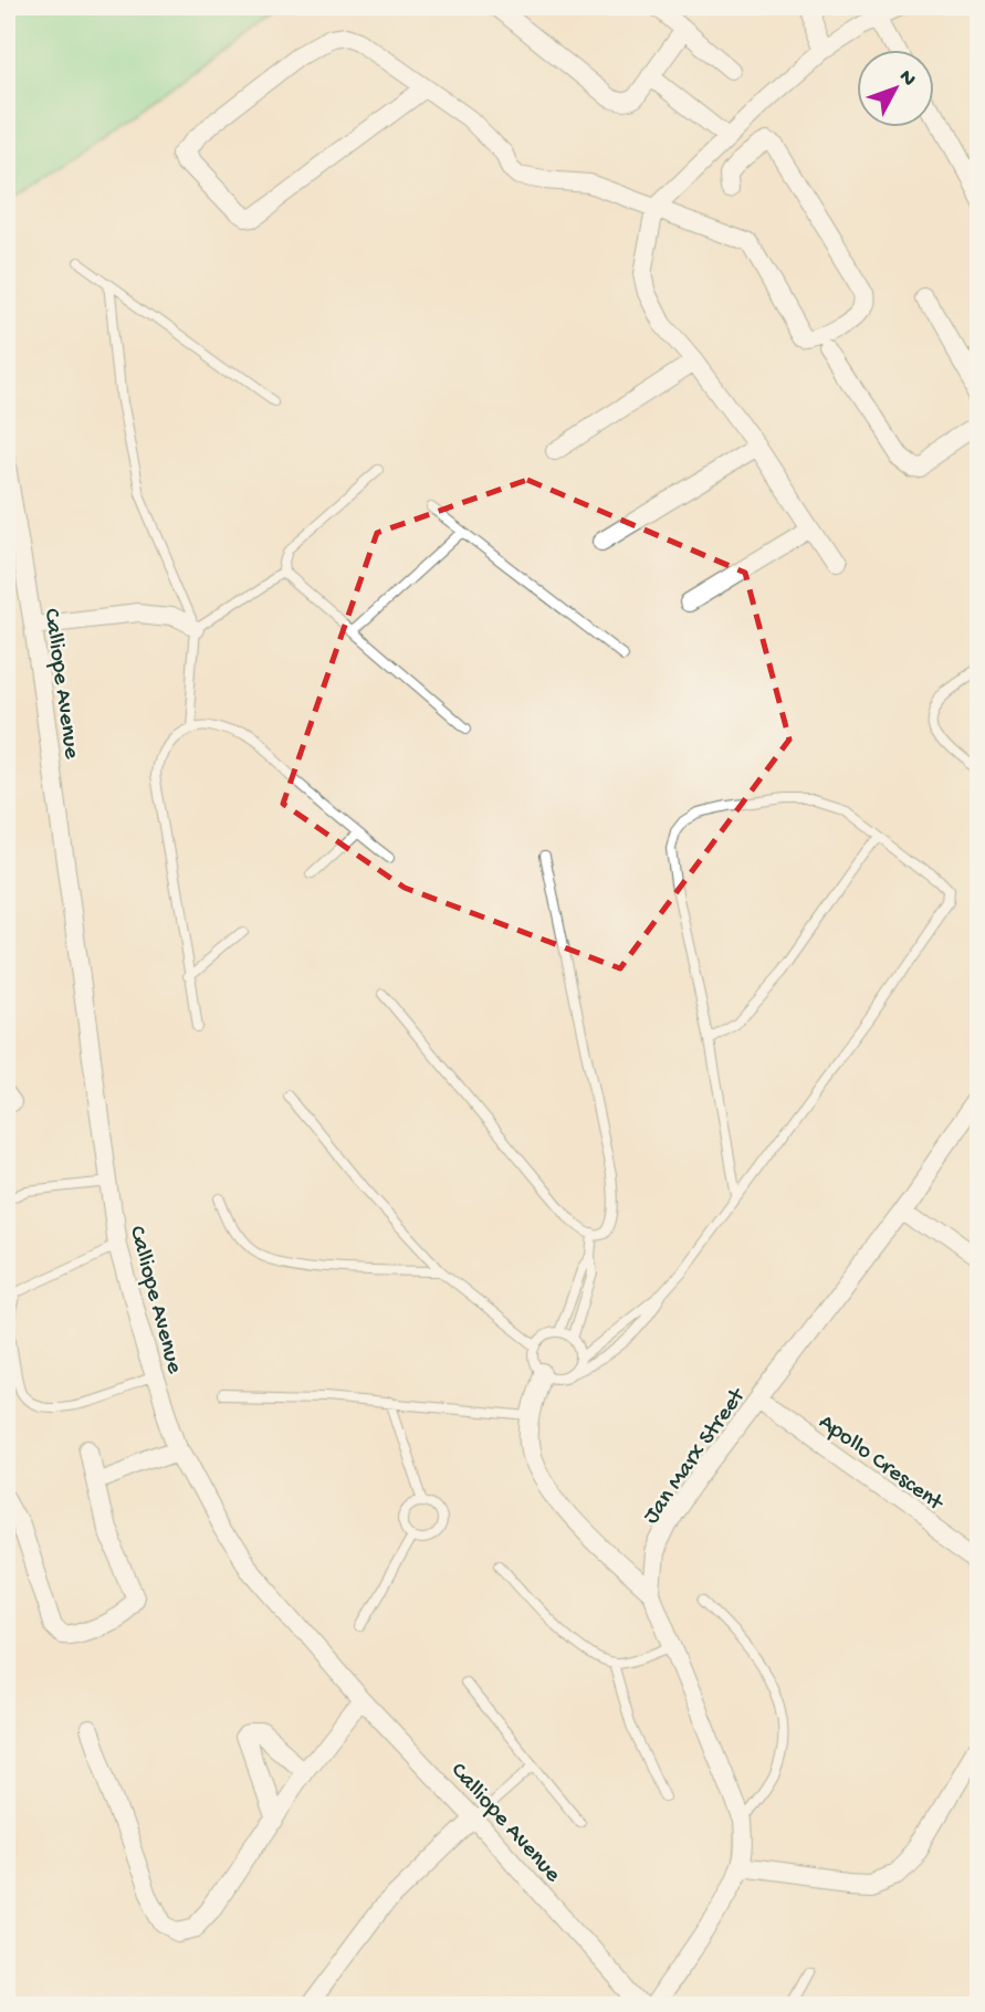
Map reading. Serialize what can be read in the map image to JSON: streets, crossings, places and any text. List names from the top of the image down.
{
  "streets": {
    "street": ["Calliope Avenue", "Jan Marx Street", "Apollo Crescent"]
  },
  "crossings": [
    ["Calliope Avenue", "Jan Marx Street"],
    ["Jan Marx Street", "Apollo Crescent"]
  ],
  "north": "top right"
}
